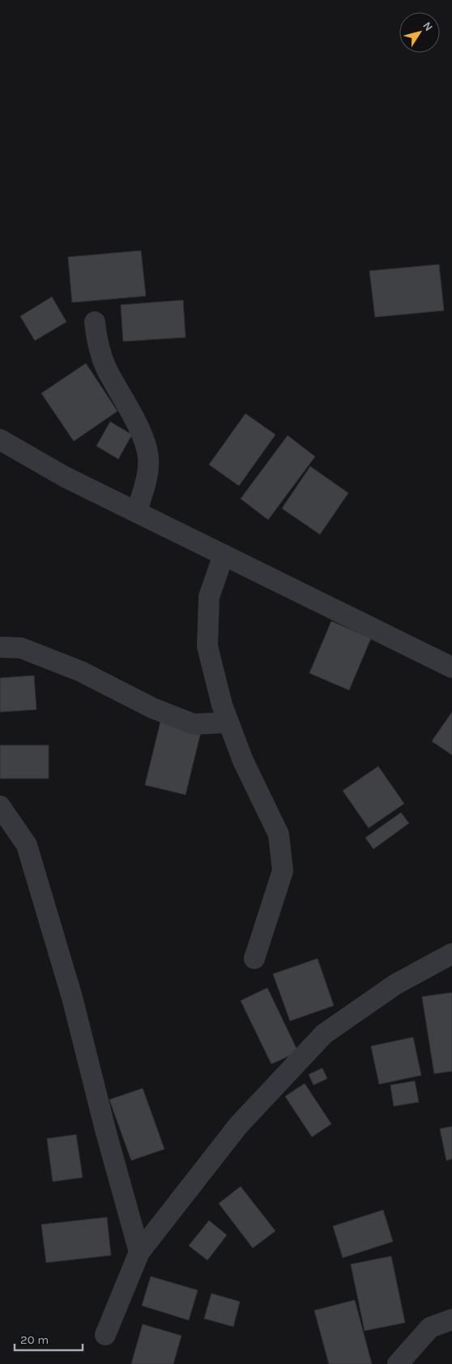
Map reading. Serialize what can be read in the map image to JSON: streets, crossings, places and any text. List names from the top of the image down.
{
  "scale_bar": "20 m",
  "north": "top right"
}
